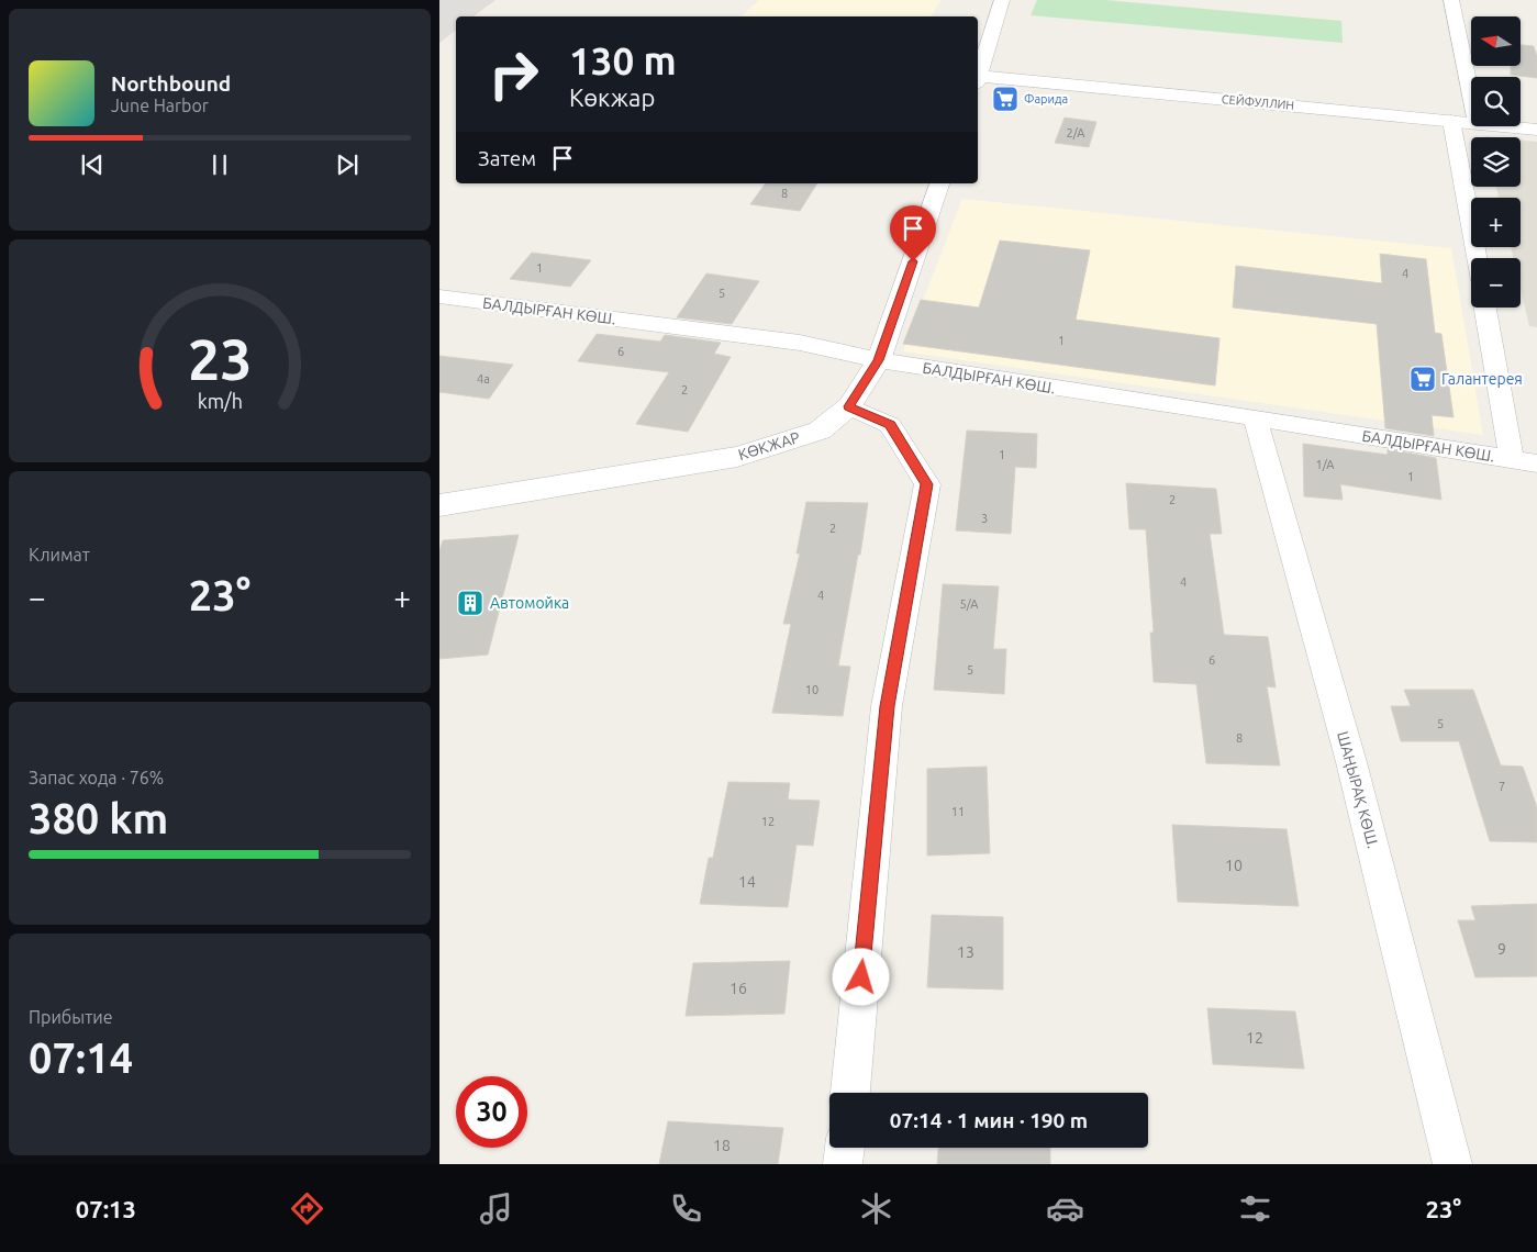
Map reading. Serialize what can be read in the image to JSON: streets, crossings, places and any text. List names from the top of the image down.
{
  "streets": {
    "street": [
      "СЕЙФУЛЛИН",
      "БАЛДЫРҒАН КӨШ.",
      "КӨКЖАР",
      "ШАҢЫРАҚ КӨШ."
    ]
  },
  "crossings": [
    ["БАЛДЫРҒАН КӨШ.", "КӨКЖАР"],
    ["БАЛДЫРҒАН КӨШ.", "ШАҢЫРАҚ КӨШ."]
  ],
  "places": {
    "supermarket": ["Фарида", "Галантерея"],
    "building": ["Автомойка"]
  },
  "house_numbers": [
    "2/А",
    "8",
    "1",
    "4",
    "5",
    "1",
    "6",
    "4а",
    "2",
    "1",
    "1/А",
    "1",
    "2",
    "3",
    "2",
    "4",
    "4",
    "5/А",
    "6",
    "5",
    "10",
    "5",
    "8",
    "7",
    "11",
    "12",
    "10",
    "14",
    "9",
    "13",
    "16",
    "12",
    "18"
  ],
  "north": "left",
  "page": {
    "map_buttons": ["+", "−"],
    "turn": ["130 m", "Көкжар"],
    "song": ["Northbound", "June Harbor"],
    "then": "Затем",
    "tile": [
      "Климат",
      ["Запас хода · 76%", "380 km"],
      ["Прибытие", "07:14"]
    ],
    "heat": ["−", "23°", "+"],
    "limit": "30",
    "trip": "07:14 · 1 мин · 190 m",
    "tabs": ["07:13", "23°"],
    "gauge": ["23", "km/h"]
  }
}
